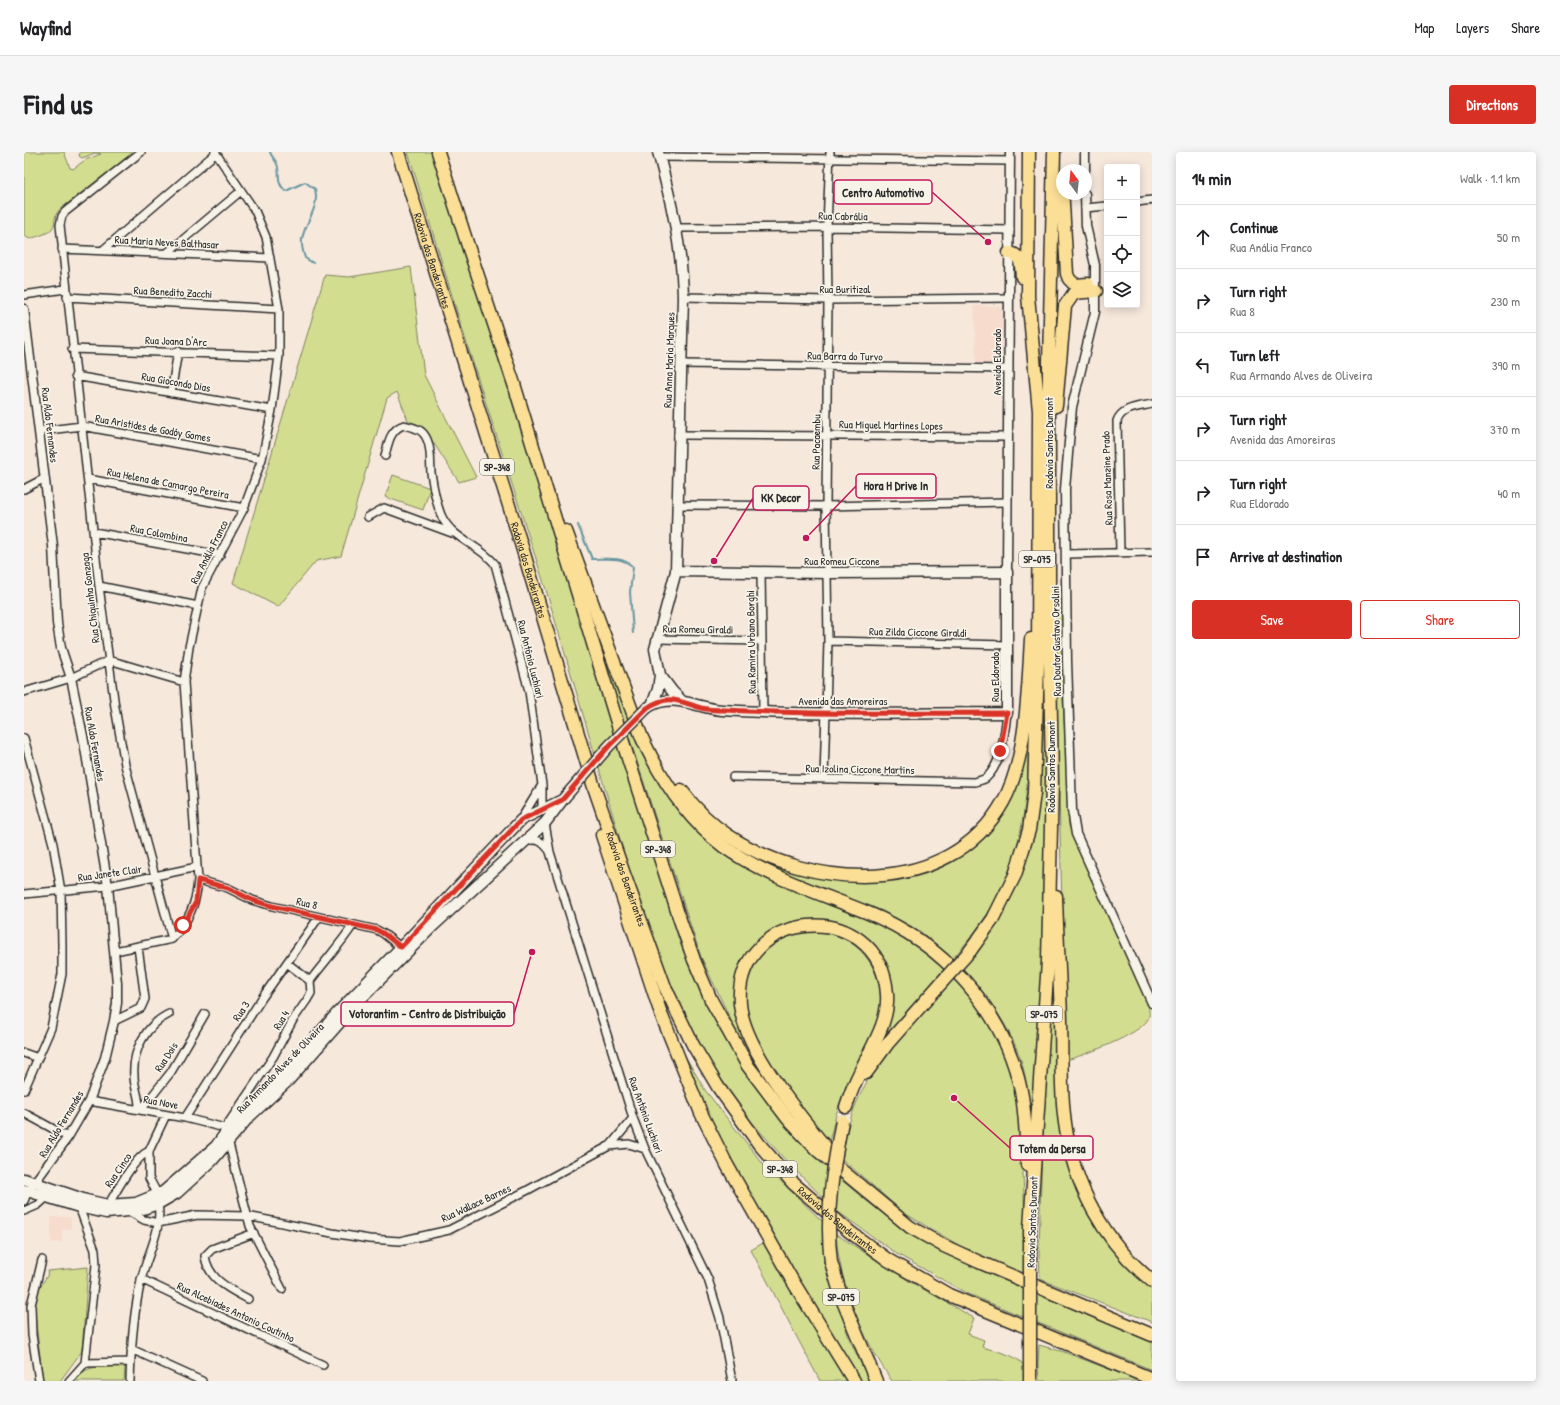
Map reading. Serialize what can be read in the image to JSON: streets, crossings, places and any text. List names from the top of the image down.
{
  "streets": {
    "highway": [
      "Rodovia dos Bandeirantes",
      "Rodovia Santos Dumont",
      "SP-348",
      "SP-075"
    ],
    "main road": [
      "Rua Anna Maria Marques",
      "Rua Romeu Ciccone",
      "Rua Eldorado",
      "Avenida das Amoreiras",
      "Rua Armando Alves de Oliveira"
    ],
    "street": [
      "Rua Cabrália",
      "Rua Maria Neves Balthasar",
      "Rua Buritizal",
      "Rua Benedito Zacchi",
      "Rua Joana D'Arc",
      "Rua Barra do Turvo",
      "Avenida Eldorado",
      "Rua Giocondo Dias",
      "Rua Aldo Fernandes",
      "Rua Miguel Martines Lopes",
      "Rua Aristides de Godóy Gomes",
      "Rua Pacaembu",
      "Rua Rosa Manzine Prado",
      "Rua Helena de Camargo Pereira",
      "Rua Colombina",
      "Rua Anália Franco",
      "Rua Chiquinha Gonzaga",
      "Rua Romeu Giraldi",
      "Rua Zilda Ciccone Giraldi",
      "Rua Doutor Gustavo Orsolini",
      "Rua Ramira Urbano Borghi",
      "Rua Antônio Luchiari",
      "Rua Izolina Ciccone Martins",
      "Rua Janete Clair",
      "Rua 8",
      "Rua 3",
      "Rua 4",
      "Rua Dois",
      "Rua Nove",
      "Rua Cinco",
      "Rua Wallace Barnes",
      "Rua Alcebiades Antonio Coutinho"
    ]
  },
  "crossings": [
    ["Rua Cabrália", "Rua Anna Maria Marques"],
    ["Rua Cabrália", "Avenida Eldorado"],
    ["Rua Cabrália", "Rua Pacaembu"],
    ["Rua Maria Neves Balthasar", "Rua Anália Franco"],
    ["Rua Maria Neves Balthasar", "Rua Chiquinha Gonzaga"],
    ["Rua Buritizal", "Rua Anna Maria Marques"],
    ["Rua Buritizal", "Avenida Eldorado"],
    ["Rua Buritizal", "Rua Pacaembu"],
    ["Rua Benedito Zacchi", "Rua Anália Franco"],
    ["Rua Benedito Zacchi", "Rua Chiquinha Gonzaga"],
    ["Rua Joana D'Arc", "Rua Anália Franco"],
    ["Rua Joana D'Arc", "Rua Chiquinha Gonzaga"],
    ["Rua Barra do Turvo", "Rua Anna Maria Marques"],
    ["Rua Barra do Turvo", "Avenida Eldorado"],
    ["Rua Barra do Turvo", "Rua Pacaembu"],
    ["Rua Anna Maria Marques", "Rua Miguel Martines Lopes"],
    ["Rua Anna Maria Marques", "Rua Romeu Ciccone"],
    ["Rua Anna Maria Marques", "Avenida das Amoreiras"],
    ["Avenida Eldorado", "Rua Miguel Martines Lopes"],
    ["Avenida Eldorado", "Rua Romeu Ciccone"],
    ["Avenida Eldorado", "Rua Eldorado"],
    ["Rua Giocondo Dias", "Rua Anália Franco"],
    ["Rua Giocondo Dias", "Rua Chiquinha Gonzaga"],
    ["Rua Aldo Fernandes", "Rua Aristides de Godóy Gomes"],
    ["Rua Aldo Fernandes", "Rua Janete Clair"],
    ["Rua Aldo Fernandes", "Rua Armando Alves de Oliveira"],
    ["Rua Aldo Fernandes", "Rua Nove"],
    ["Rua Miguel Martines Lopes", "Rua Pacaembu"],
    ["Rua Aristides de Godóy Gomes", "Rua Anália Franco"],
    ["Rua Aristides de Godóy Gomes", "Rua Chiquinha Gonzaga"],
    ["Rua Pacaembu", "Rua Romeu Ciccone"],
    ["Rua Pacaembu", "Rua Zilda Ciccone Giraldi"],
    ["Rua Pacaembu", "Avenida das Amoreiras"],
    ["Rua Pacaembu", "Rua Izolina Ciccone Martins"],
    ["Rodovia Santos Dumont", "SP-075"],
    ["Rua Helena de Camargo Pereira", "Rua Anália Franco"],
    ["Rua Helena de Camargo Pereira", "Rua Chiquinha Gonzaga"],
    ["Rua Colombina", "Rua Anália Franco"],
    ["Rua Colombina", "Rua Chiquinha Gonzaga"],
    ["Rua Anália Franco", "Rua Chiquinha Gonzaga"],
    ["Rua Anália Franco", "Rua Janete Clair"],
    ["Rua Anália Franco", "Rua 8"],
    ["Rua Romeu Ciccone", "Rua Ramira Urbano Borghi"],
    ["Rua Romeu Ciccone", "Rua Eldorado"],
    ["Rua Romeu Ciccone", "Avenida das Amoreiras"],
    ["Rua Chiquinha Gonzaga", "Rua Janete Clair"],
    ["Rua Romeu Giraldi", "Rua Ramira Urbano Borghi"],
    ["Rua Romeu Giraldi", "Avenida das Amoreiras"],
    ["Rua Zilda Ciccone Giraldi", "Rua Eldorado"],
    ["Rua Ramira Urbano Borghi", "Avenida das Amoreiras"],
    ["Rua Antônio Luchiari", "Rua Armando Alves de Oliveira"],
    ["Rua Antônio Luchiari", "Rua Wallace Barnes"],
    ["Rua Eldorado", "Avenida das Amoreiras"],
    ["Rua Eldorado", "Rua Izolina Ciccone Martins"],
    ["Avenida das Amoreiras", "Rua Armando Alves de Oliveira"],
    ["Rua 8", "Rua 3"],
    ["Rua 8", "Rua 4"],
    ["Rua 8", "Rua Armando Alves de Oliveira"],
    ["Rua 3", "Rua Nove"],
    ["Rua 4", "Rua Armando Alves de Oliveira"],
    ["Rua 4", "Rua Nove"],
    ["Rua Dois", "Rua Nove"],
    ["Rua Armando Alves de Oliveira", "Rua Nove"],
    ["Rua Armando Alves de Oliveira", "Rua Cinco"],
    ["Rua Armando Alves de Oliveira", "Rua Wallace Barnes"],
    ["Rua Nove", "Rua Cinco"]
  ],
  "places": [
    "Centro Automotivo",
    "Hora H Drive In",
    "KK Decor",
    "Votorantim - Centro de Distribuição",
    "Totem da Dersa"
  ],
  "north": "top",
  "page": {
    "header": "Wayfind",
    "nav": ["Map", "Layers", "Share"],
    "title": "Find us",
    "buttons": [
      "Directions",
      ["Save", "Share"]
    ],
    "heading": ["14 min", "Walk · 1.1 km"],
    "map_buttons": ["+", "−"],
    "list": [
      ["Continue", "Rua Anália Franco", "50 m"],
      ["Turn right", "Rua 8", "230 m"],
      ["Turn left", "Rua Armando Alves de Oliveira", "390 m"],
      ["Turn right", "Avenida das Amoreiras", "370 m"],
      ["Turn right", "Rua Eldorado", "40 m"],
      "Arrive at destination"
    ]
  }
}
